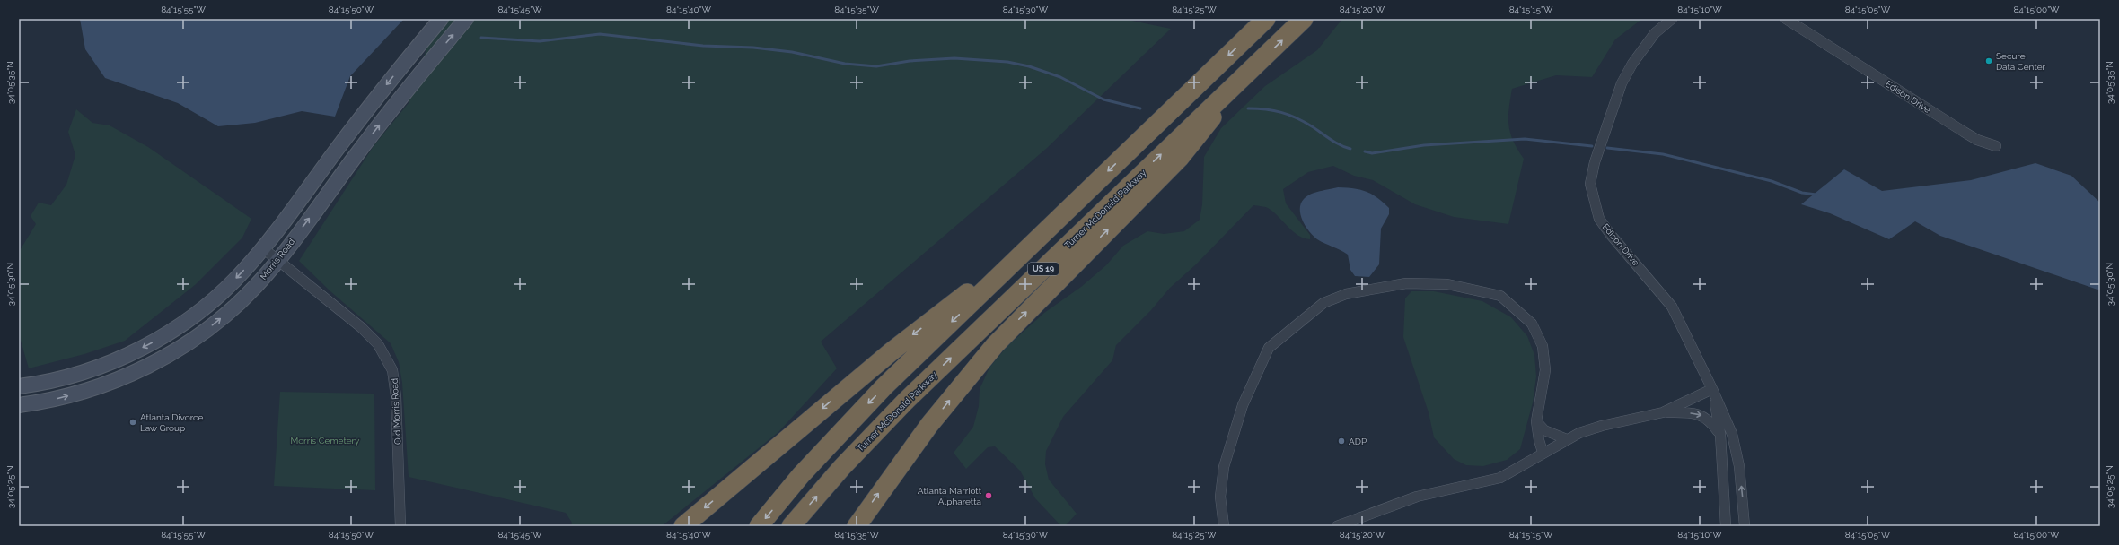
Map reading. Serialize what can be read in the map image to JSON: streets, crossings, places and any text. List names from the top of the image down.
{
  "streets": {
    "highway": ["Turner McDonald Parkway", "US 19"],
    "street": ["Edison Drive", "Morris Road", "Old Morris Road"]
  },
  "crossings": [
    ["Morris Road", "Old Morris Road"]
  ],
  "parks": ["Morris Cemetery"],
  "places": [
    "Secure Data Center",
    "Atlanta Divorce Law Group",
    "ADP",
    "Atlanta Marriott Alpharetta"
  ],
  "coordinates": [
    "84°15'55\"W",
    "84°15'50\"W",
    "84°15'45\"W",
    "84°15'40\"W",
    "84°15'35\"W",
    "84°15'30\"W",
    "84°15'25\"W",
    "84°15'20\"W",
    "84°15'15\"W",
    "84°15'10\"W",
    "84°15'05\"W",
    "84°15'00\"W",
    "34°05'35\"N",
    "34°05'30\"N",
    "34°05'25\"N"
  ]
}
